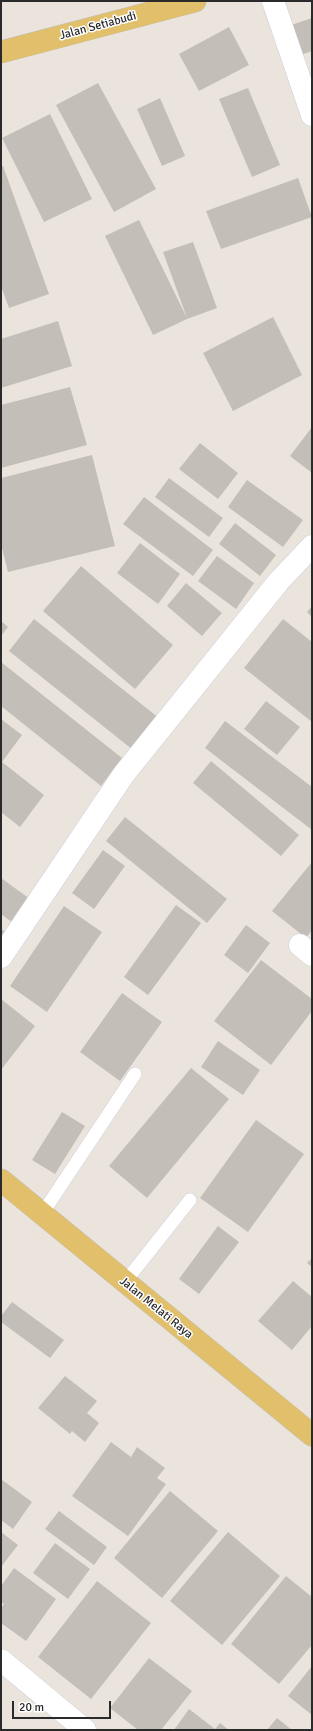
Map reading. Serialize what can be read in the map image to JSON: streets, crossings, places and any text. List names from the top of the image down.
{
  "streets": {
    "main road": ["Jalan Setiabudi", "Jalan Melati Raya"]
  },
  "scale_bar": "20 m"
}
